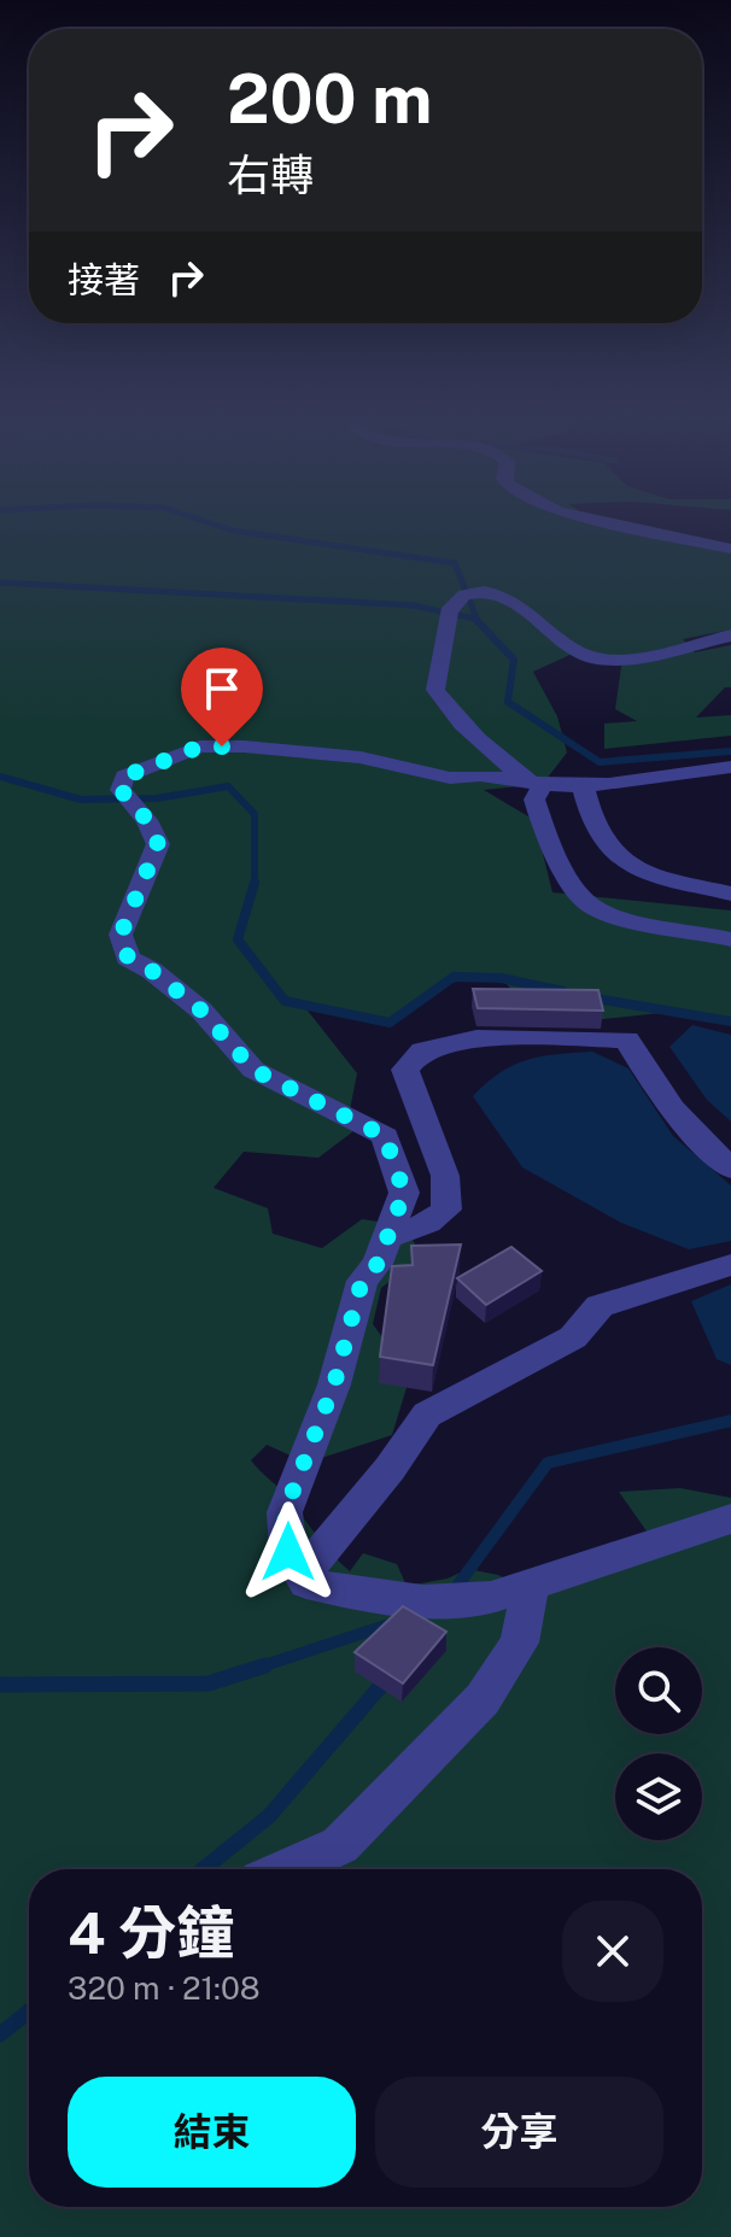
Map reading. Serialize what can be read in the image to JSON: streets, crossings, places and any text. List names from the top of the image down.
{
  "page": {
    "turn": ["200 m", "右轉"],
    "then": "接著",
    "heading": ["4 分鐘", "320 m · 21:08"],
    "buttons": ["結束", "分享"]
  }
}
